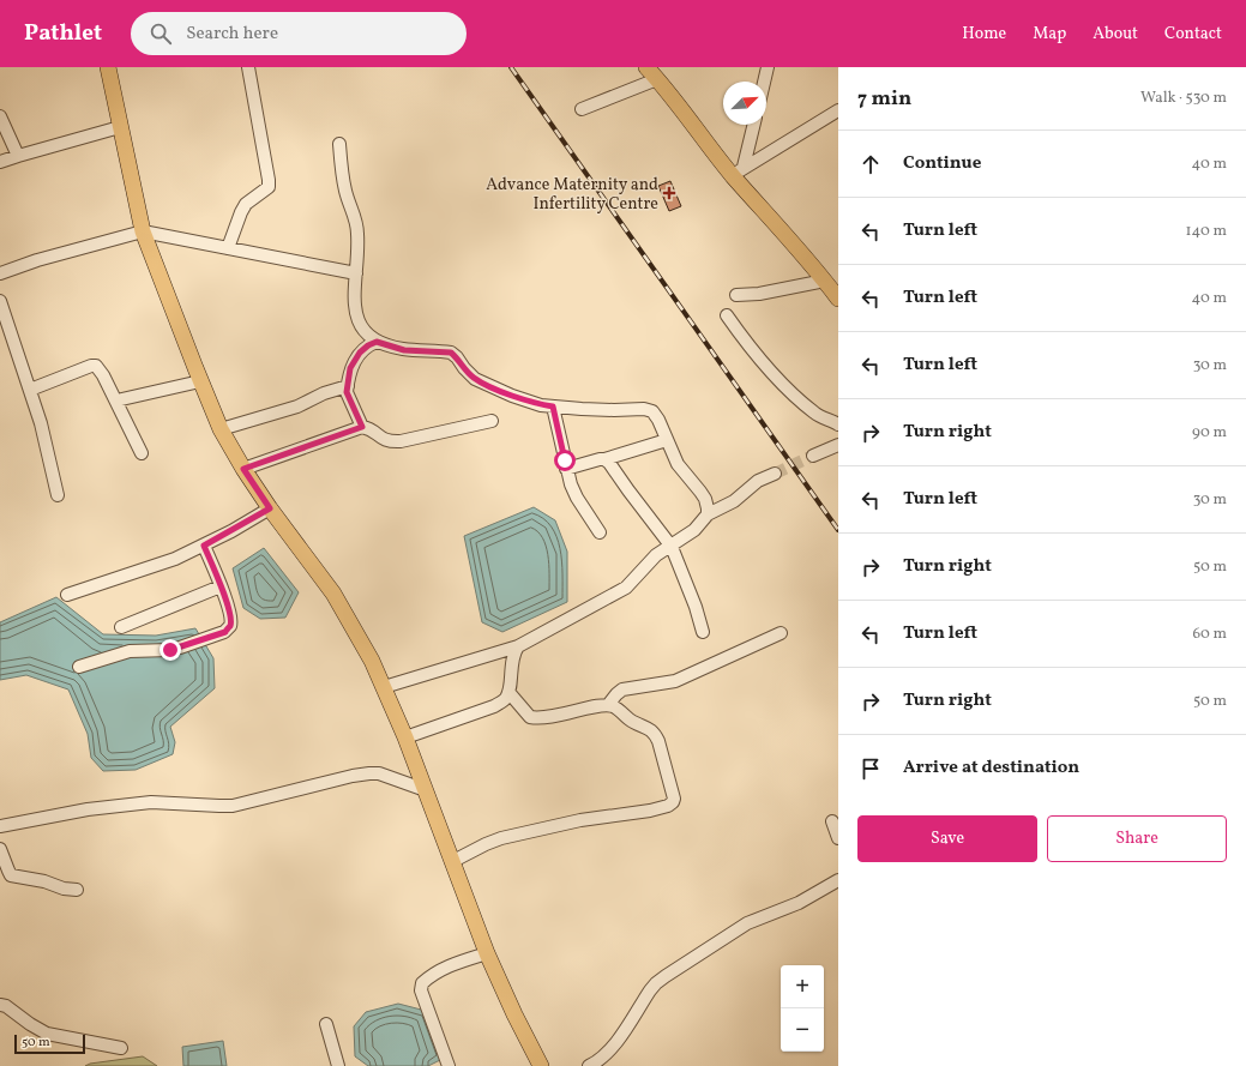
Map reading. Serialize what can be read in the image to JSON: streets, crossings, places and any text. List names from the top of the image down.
{
  "places": {
    "health": ["Advance Maternity and Infertility Centre"]
  },
  "scale_bar": "50 m",
  "north": "top right",
  "page": {
    "header": "Pathlet",
    "search": "Search here",
    "nav": [
      "Home",
      "Map",
      "About",
      "Contact"
    ],
    "heading": ["7 min", "Walk · 530 m"],
    "list": [
      ["Continue", "40 m"],
      ["Turn left", "140 m"],
      ["Turn left", "40 m"],
      ["Turn left", "30 m"],
      ["Turn right", "90 m"],
      ["Turn left", "30 m"],
      ["Turn right", "50 m"],
      ["Turn left", "60 m"],
      ["Turn right", "50 m"],
      "Arrive at destination"
    ],
    "buttons": ["Save", "Share"],
    "map_buttons": ["+", "−"],
    "scale": "50 m"
  }
}
